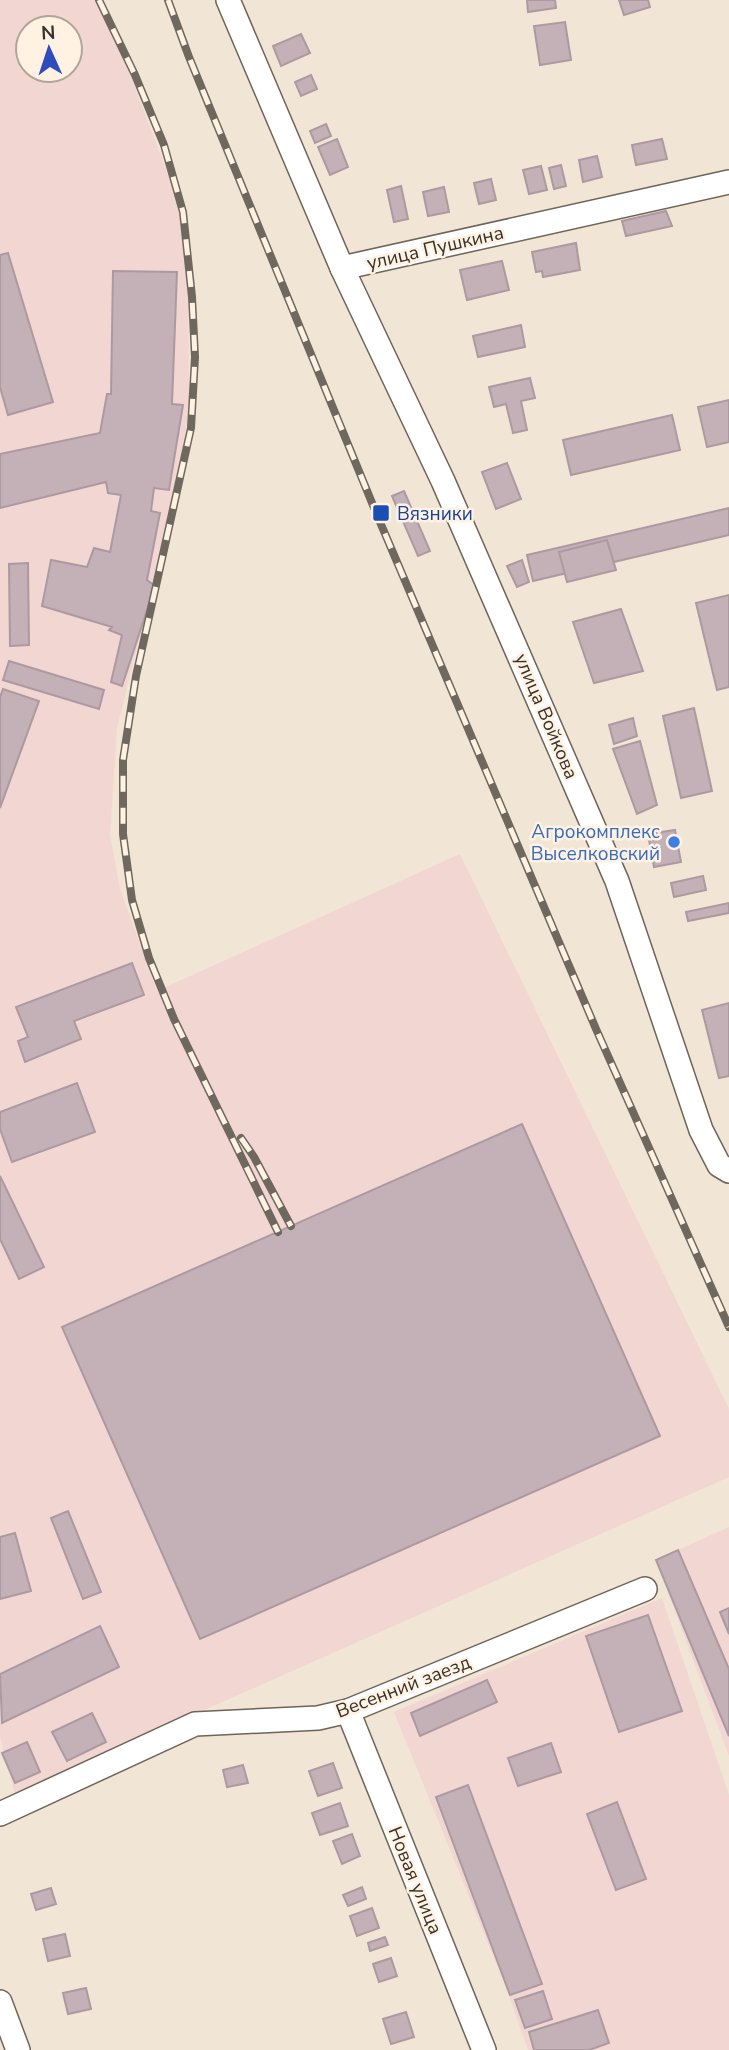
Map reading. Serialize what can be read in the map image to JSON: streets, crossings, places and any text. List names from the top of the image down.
{
  "streets": {
    "street": [
      "улица Пушкина",
      "улица Войкова",
      "Весенний заезд",
      "Новая улица"
    ]
  },
  "crossings": [
    ["улица Пушкина", "улица Войкова"],
    ["Весенний заезд", "Новая улица"]
  ],
  "places": {
    "transit": ["Вязники"],
    "other": ["Агрокомплекс Выселковский"]
  },
  "north": "top"
}
